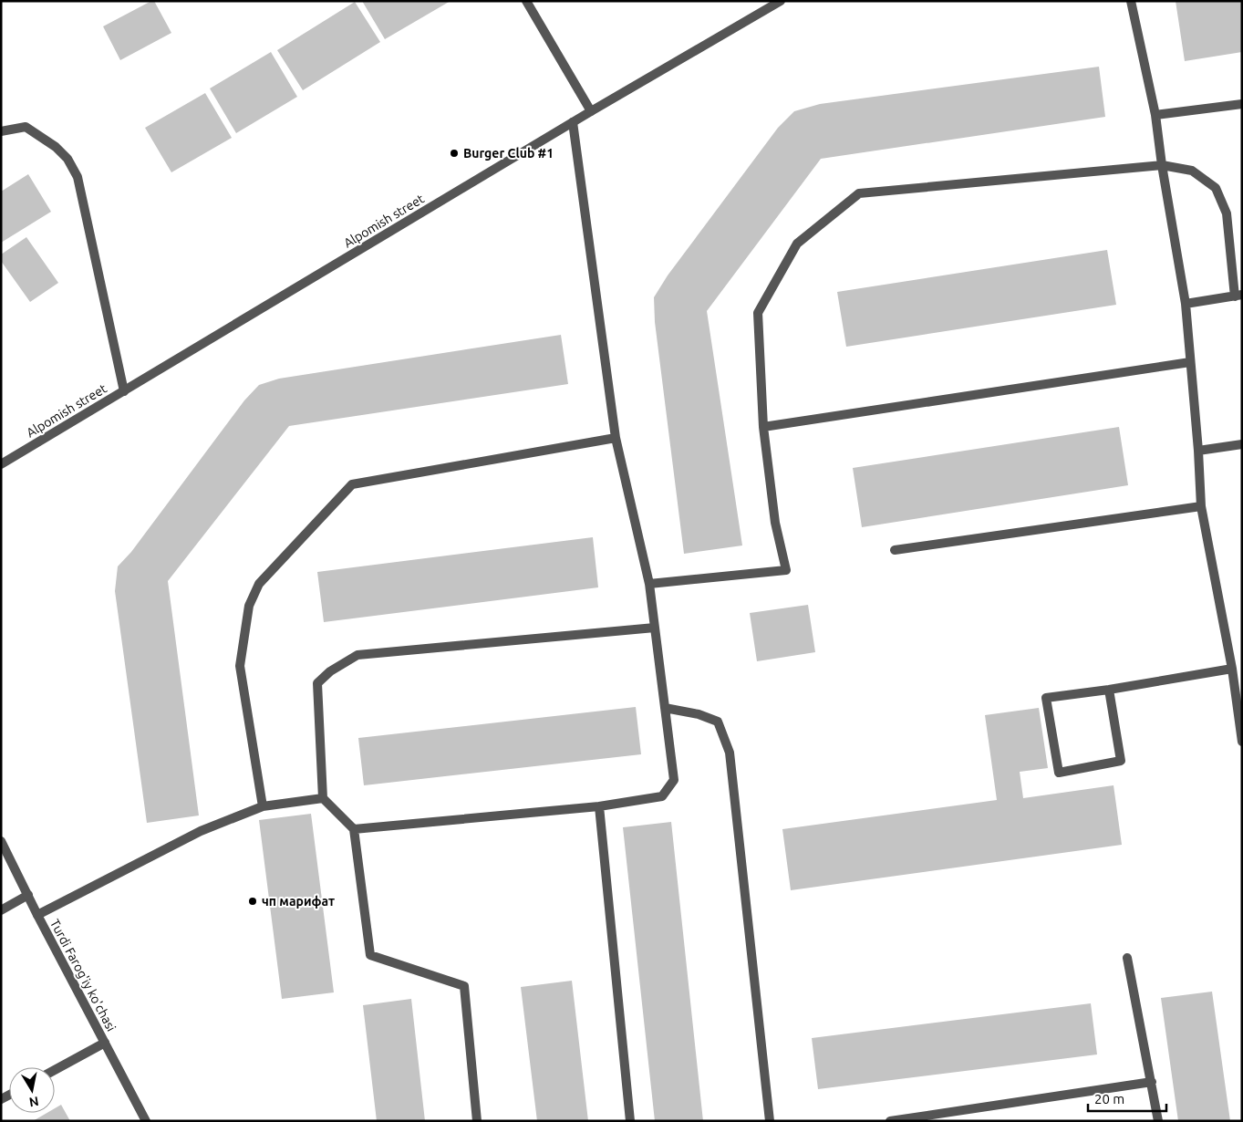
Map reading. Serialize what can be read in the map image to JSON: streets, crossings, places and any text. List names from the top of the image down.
{
  "streets": {
    "street": ["Alpomish street", "Turdi Farog'iy ko'chasi"]
  },
  "places": ["Burger Club #1", "чп марифат"],
  "scale_bar": "20 m",
  "north": "bottom"
}
